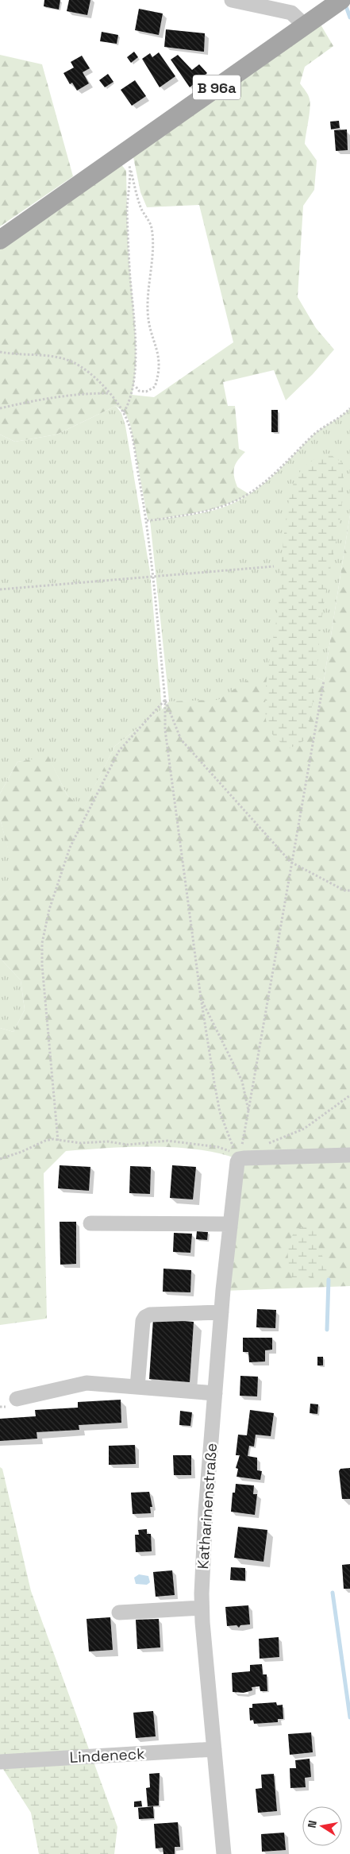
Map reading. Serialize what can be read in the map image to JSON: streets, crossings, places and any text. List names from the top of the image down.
{
  "streets": {
    "main road": ["B 96a"],
    "street": ["Katharinenstraße", "Lindeneck"]
  },
  "crossings": [
    ["Katharinenstraße", "Lindeneck"]
  ],
  "north": "left"
}
